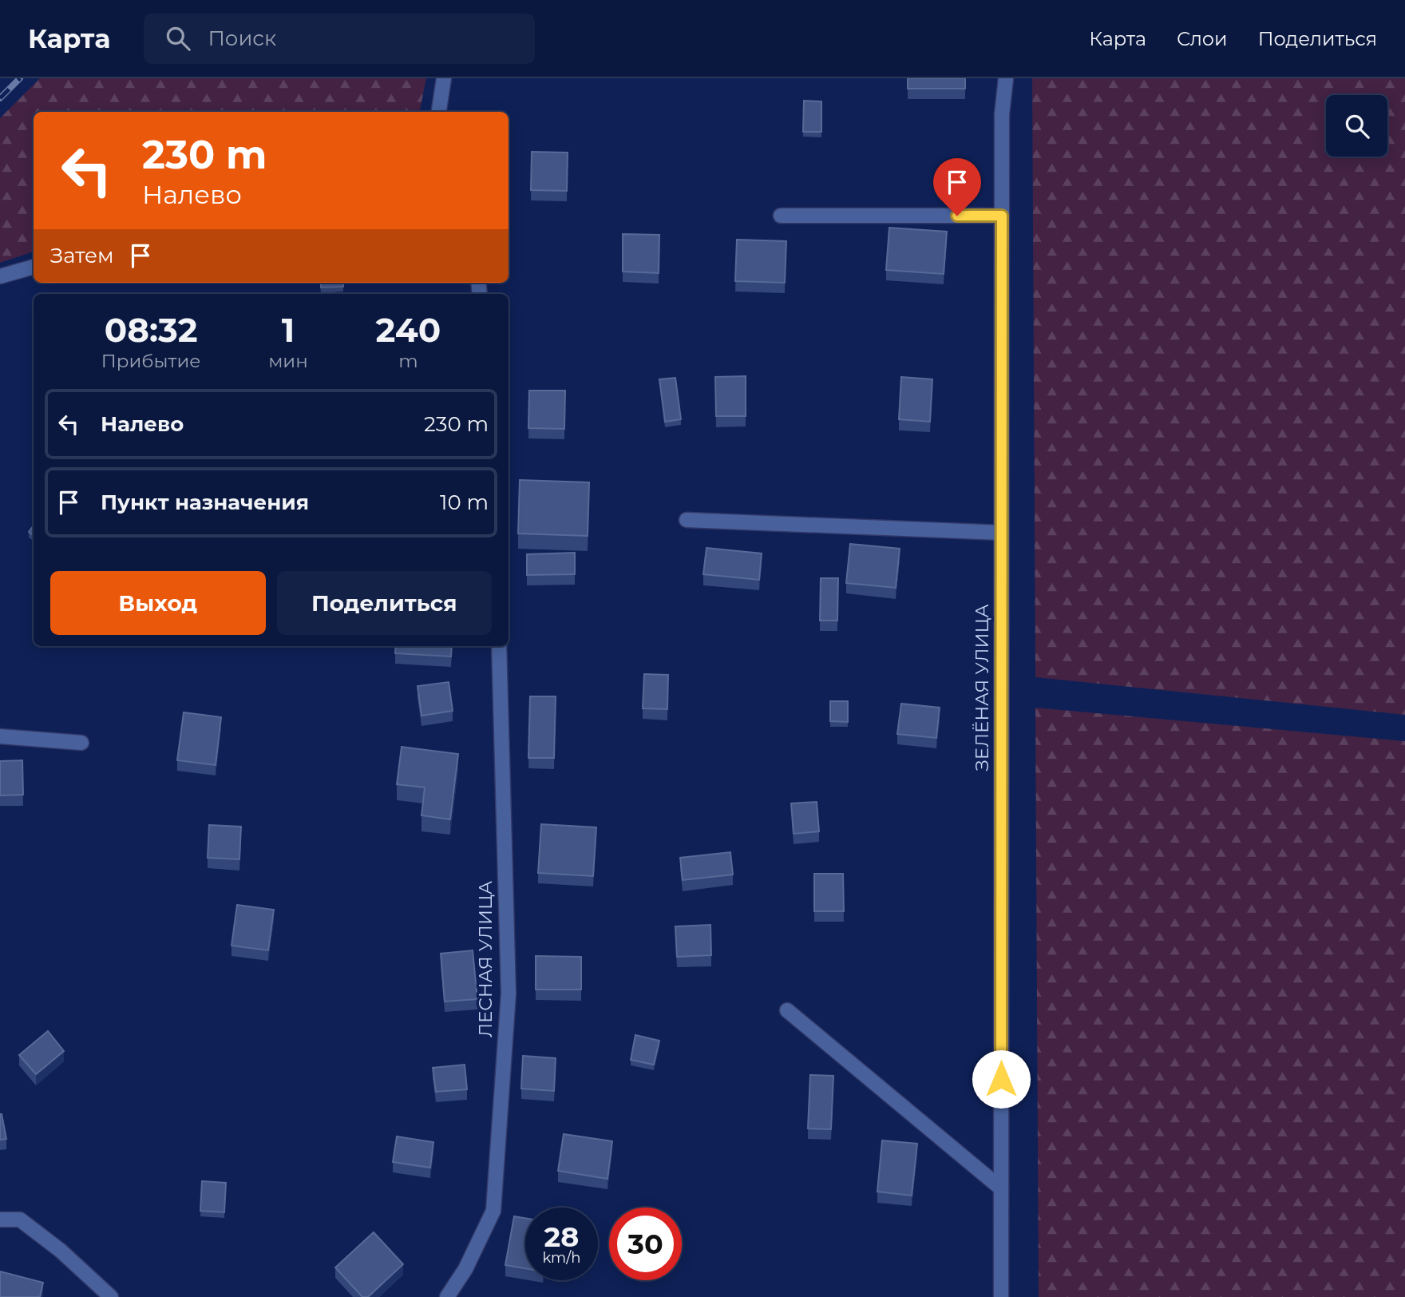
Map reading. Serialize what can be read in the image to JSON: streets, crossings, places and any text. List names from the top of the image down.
{
  "streets": {
    "street": ["ЗЕЛЁНАЯ УЛИЦА", "ЛЕСНАЯ УЛИЦА"]
  },
  "page": {
    "header": "Карта",
    "search": "Поиск",
    "nav": ["Карта", "Слои", "Поделиться"],
    "turn": ["230 m", "Налево"],
    "then": "Затем",
    "eta": [
      "08:32",
      "Прибытие",
      "1",
      "мин",
      "240",
      "m"
    ],
    "list": [
      {
        "name": "Налево",
        "value": "230 m"
      },
      {
        "name": "Пункт назначения",
        "value": "10 m"
      }
    ],
    "buttons": ["Выход", "Поделиться"],
    "speed": "28 km/h",
    "limit": "30"
  }
}
